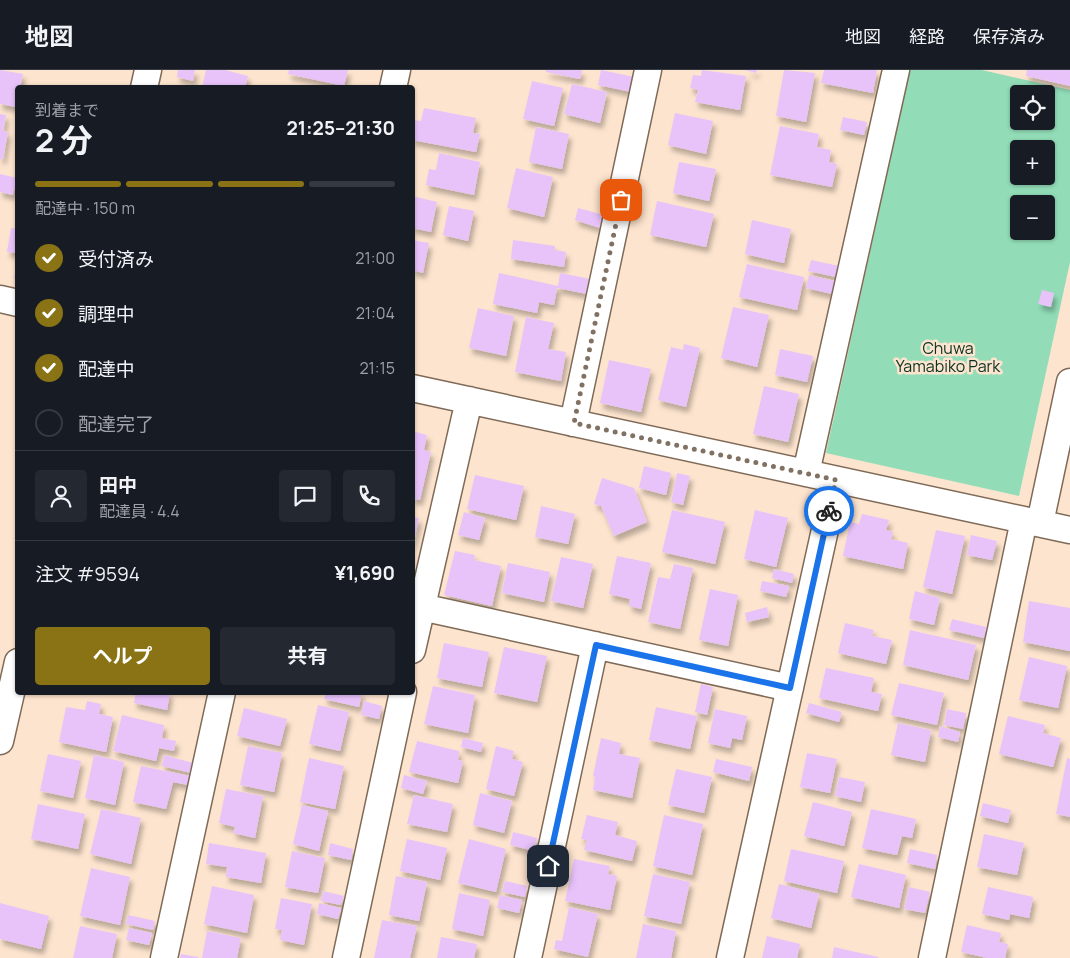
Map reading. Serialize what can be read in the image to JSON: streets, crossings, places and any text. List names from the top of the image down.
{
  "parks": ["Chuwa Yamabiko Park"],
  "page": {
    "header": "地図",
    "nav": ["地図", "経路", "保存済み"],
    "map_buttons": ["+", "−"],
    "heading": ["2 分", "到着まで", "21:25–21:30"],
    "panel": [
      "田中",
      "配達員 · 4.4",
      "注文 #9594",
      "¥1,690"
    ],
    "bar": "配達中 · 150 m",
    "list": [
      ["受付済み", "21:00"],
      ["調理中", "21:04"],
      ["配達中", "21:15"],
      "配達完了"
    ],
    "buttons": ["ヘルプ", "共有"]
  }
}
